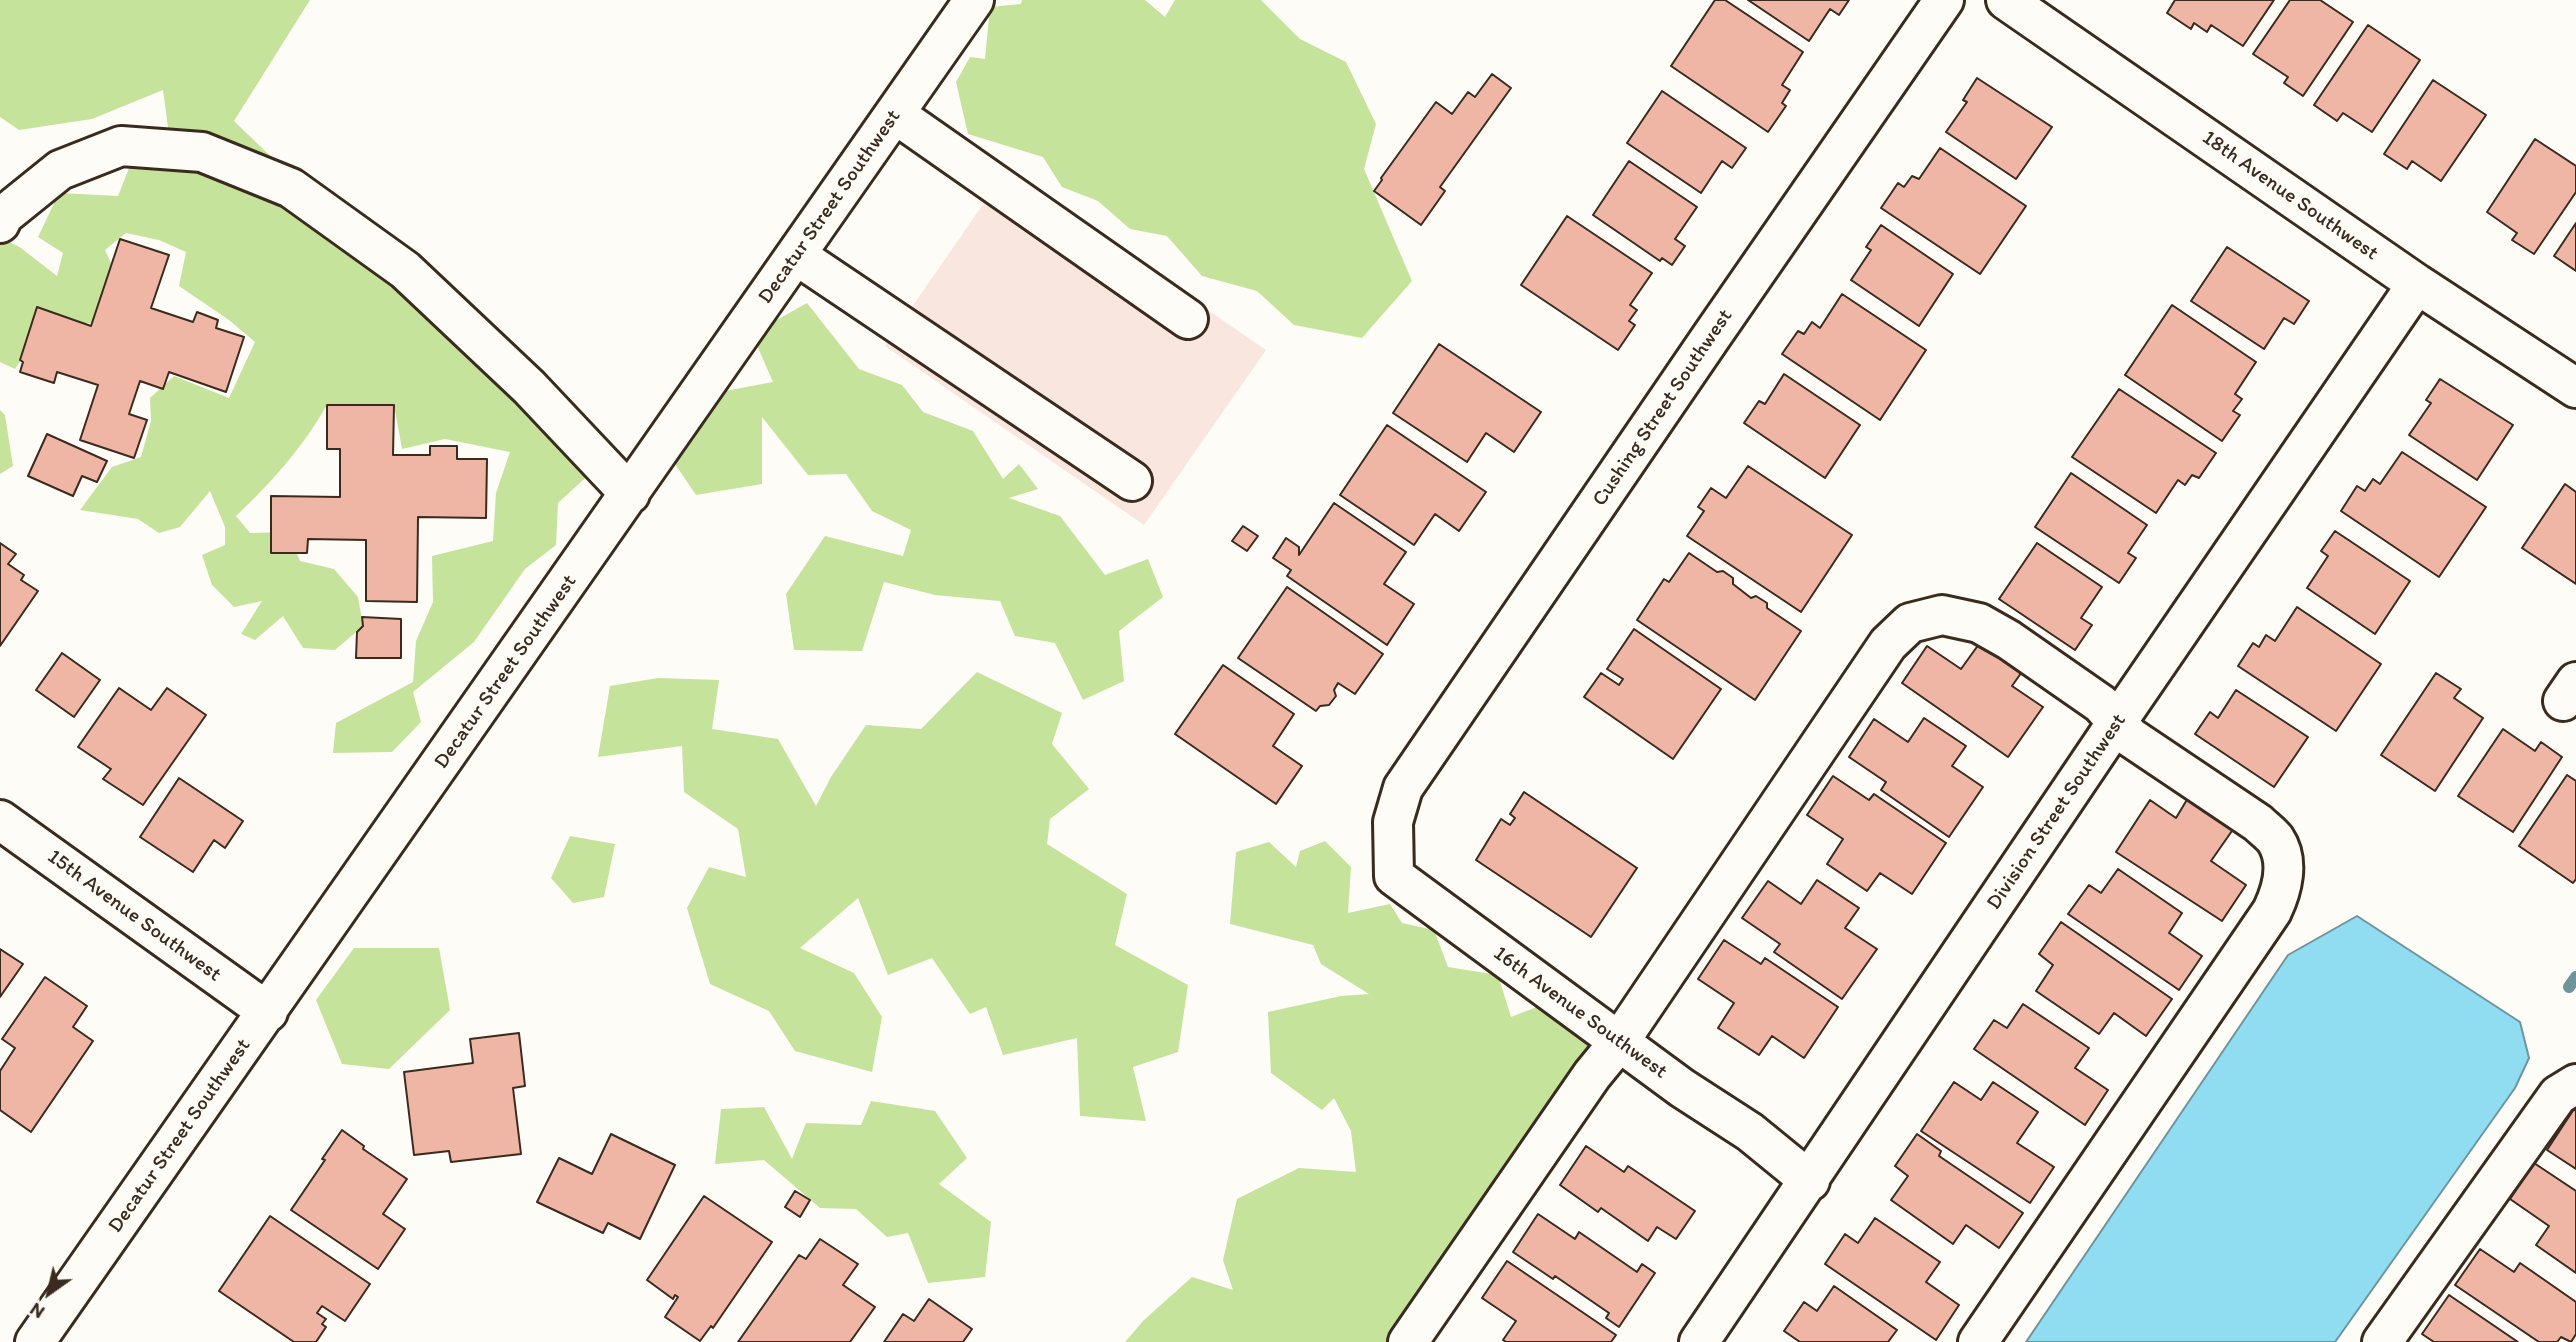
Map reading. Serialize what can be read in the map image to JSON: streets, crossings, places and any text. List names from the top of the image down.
{
  "streets": {
    "street": [
      "18th Avenue Southwest",
      "Decatur Street Southwest",
      "Cushing Street Southwest",
      "Division Street Southwest",
      "15th Avenue Southwest",
      "16th Avenue Southwest"
    ]
  },
  "crossings": [
    ["18th Avenue Southwest", "Division Street Southwest"],
    ["Decatur Street Southwest", "15th Avenue Southwest"],
    ["Cushing Street Southwest", "16th Avenue Southwest"],
    ["Division Street Southwest", "16th Avenue Southwest"]
  ],
  "north": "bottom left"
}
